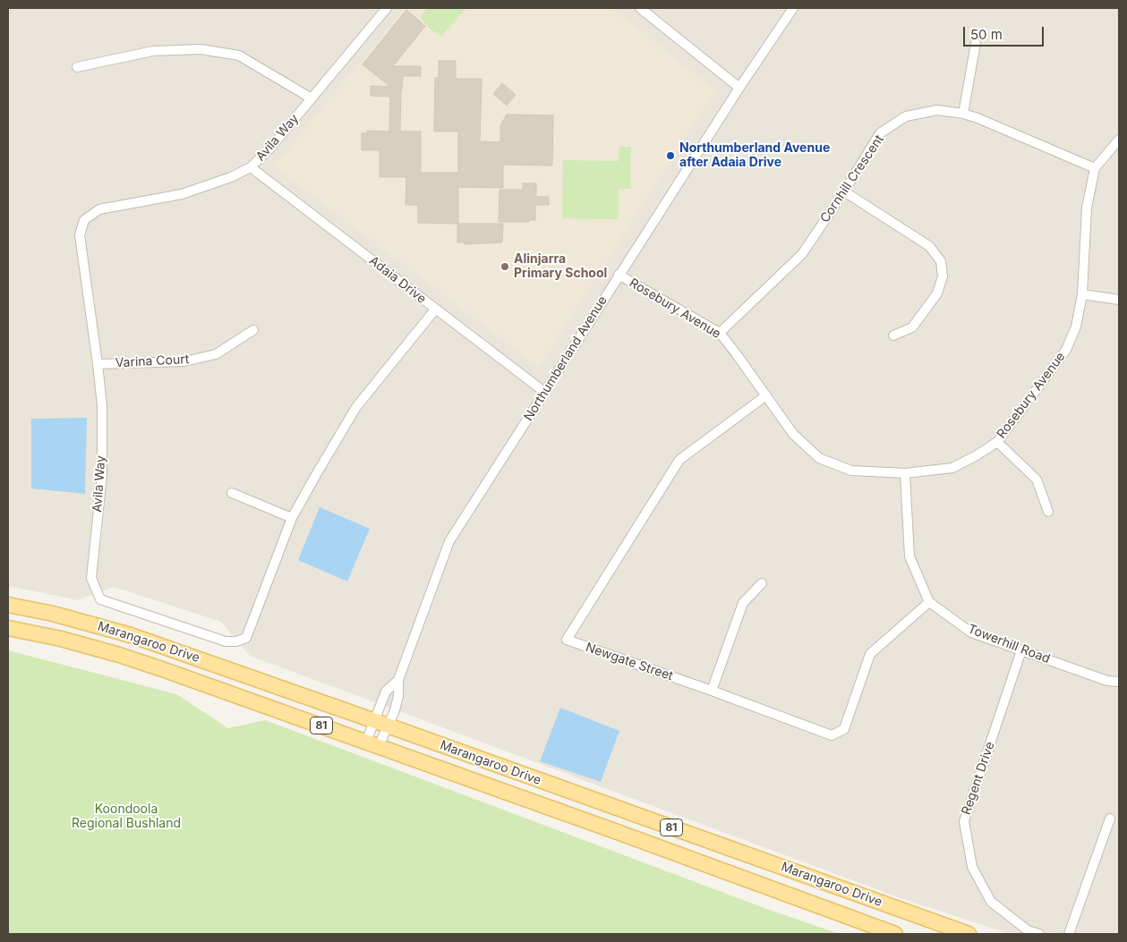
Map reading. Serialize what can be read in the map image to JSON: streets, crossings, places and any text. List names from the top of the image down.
{
  "streets": {
    "main road": ["Marangaroo Drive", "81"],
    "street": [
      "Avila Way",
      "Cornhill Crescent",
      "Adaia Drive",
      "Rosebury Avenue",
      "Northumberland Avenue",
      "Varina Court",
      "Towerhill Road",
      "Newgate Street",
      "Regent Drive"
    ]
  },
  "crossings": [
    ["Avila Way", "Adaia Drive"],
    ["Avila Way", "Varina Court"],
    ["Cornhill Crescent", "Rosebury Avenue"],
    ["Adaia Drive", "Northumberland Avenue"],
    ["Rosebury Avenue", "Northumberland Avenue"],
    ["Rosebury Avenue", "Newgate Street"],
    ["Northumberland Avenue", "Marangaroo Drive"],
    ["Towerhill Road", "Newgate Street"],
    ["Towerhill Road", "Regent Drive"]
  ],
  "parks": ["Koondoola Regional Bushland"],
  "places": ["Northumberland Avenue after Adaia Drive", "Alinjarra Primary School"],
  "scale_bar": "50 m"
}
